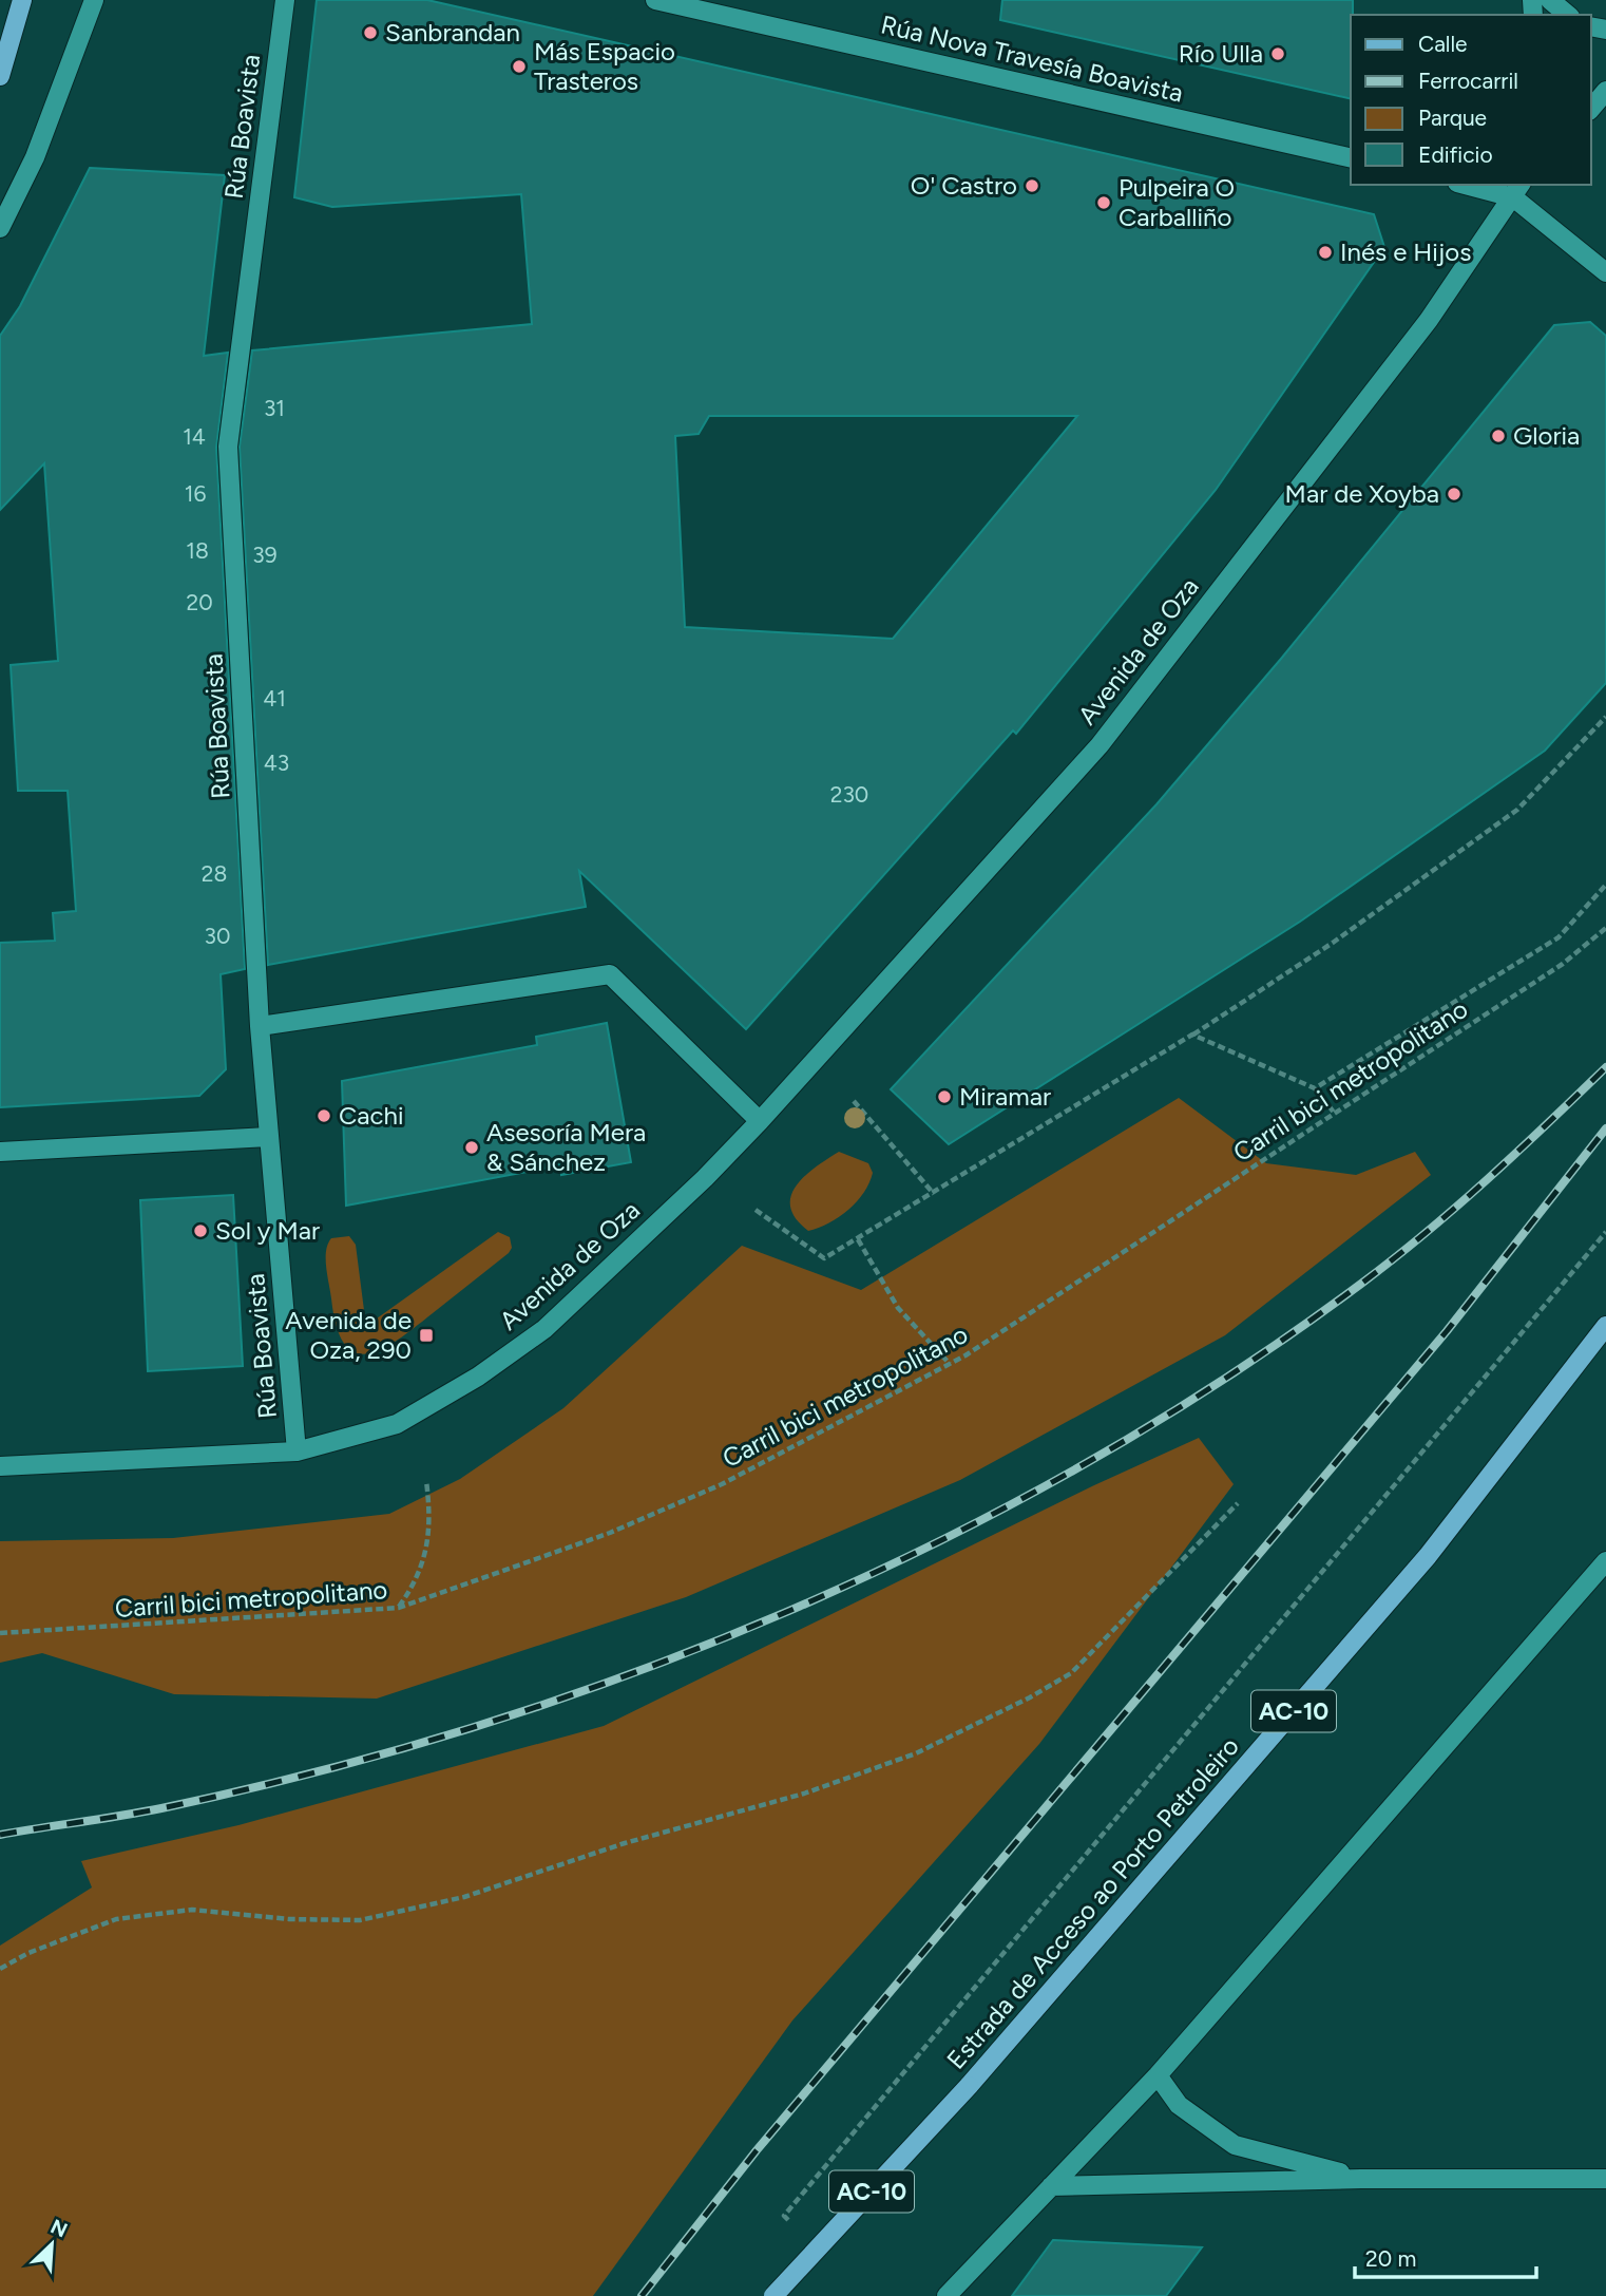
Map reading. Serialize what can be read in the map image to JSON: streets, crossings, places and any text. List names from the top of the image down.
{
  "streets": {
    "main road": ["AC-10", "Estrada de Acceso ao Porto Petroleiro"],
    "street": ["Rúa Nova Travesía Boavista", "Rúa Boavista", "Avenida de Oza"],
    "path": ["Carril bici metropolitano"]
  },
  "crossings": [
    ["Rúa Boavista", "Avenida de Oza"]
  ],
  "places": {
    "other": [
      "Sanbrandan",
      "Río Ulla",
      "Más Espacio Trasteros",
      "O' Castro",
      "Pulpeira O Carballiño",
      "Inés e Hijos",
      "Gloria",
      "Mar de Xoyba",
      "Miramar",
      "Cachi",
      "Asesoría Mera & Sánchez",
      "Sol y Mar"
    ],
    "transit": ["Avenida de Oza, 290"]
  },
  "house_numbers": [
    "31",
    "14",
    "16",
    "18",
    "39",
    "20",
    "41",
    "43",
    "230",
    "28",
    "30"
  ],
  "legend": [
    "Calle",
    "Ferrocarril",
    "Parque",
    "Edificio"
  ],
  "scale_bar": "20 m",
  "north": "top right"
}
